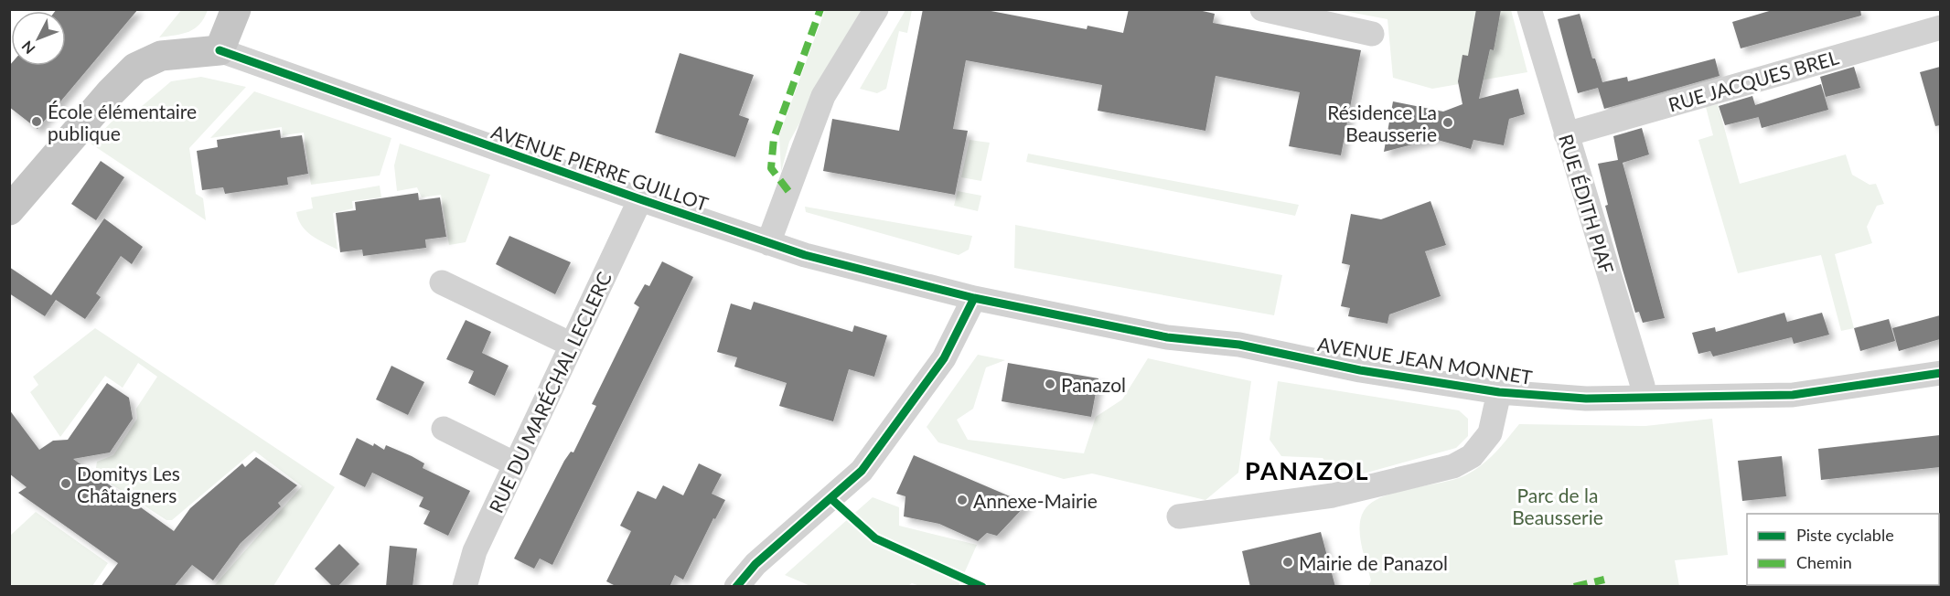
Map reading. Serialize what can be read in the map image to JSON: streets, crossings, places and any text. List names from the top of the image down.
{
  "streets": {
    "street": [
      "RUE JACQUES BREL",
      "AVENUE PIERRE GUILLOT",
      "RUE ÉDITH PIAF",
      "AVENUE JEAN MONNET",
      "RUE DU MARÉCHAL LECLERC"
    ]
  },
  "crossings": [
    ["RUE JACQUES BREL", "RUE ÉDITH PIAF"],
    ["AVENUE PIERRE GUILLOT", "AVENUE JEAN MONNET"],
    ["AVENUE PIERRE GUILLOT", "RUE DU MARÉCHAL LECLERC"],
    ["RUE ÉDITH PIAF", "AVENUE JEAN MONNET"]
  ],
  "districts": ["PANAZOL"],
  "parks": ["Parc de la Beausserie"],
  "places": [
    "École élémentaire publique",
    "Résidence La Beausserie",
    "Panazol",
    "Domitys Les Châtaigners",
    "Annexe-Mairie",
    "Mairie de Panazol"
  ],
  "legend": ["Piste cyclable", "Chemin"],
  "north": "bottom left"
}
